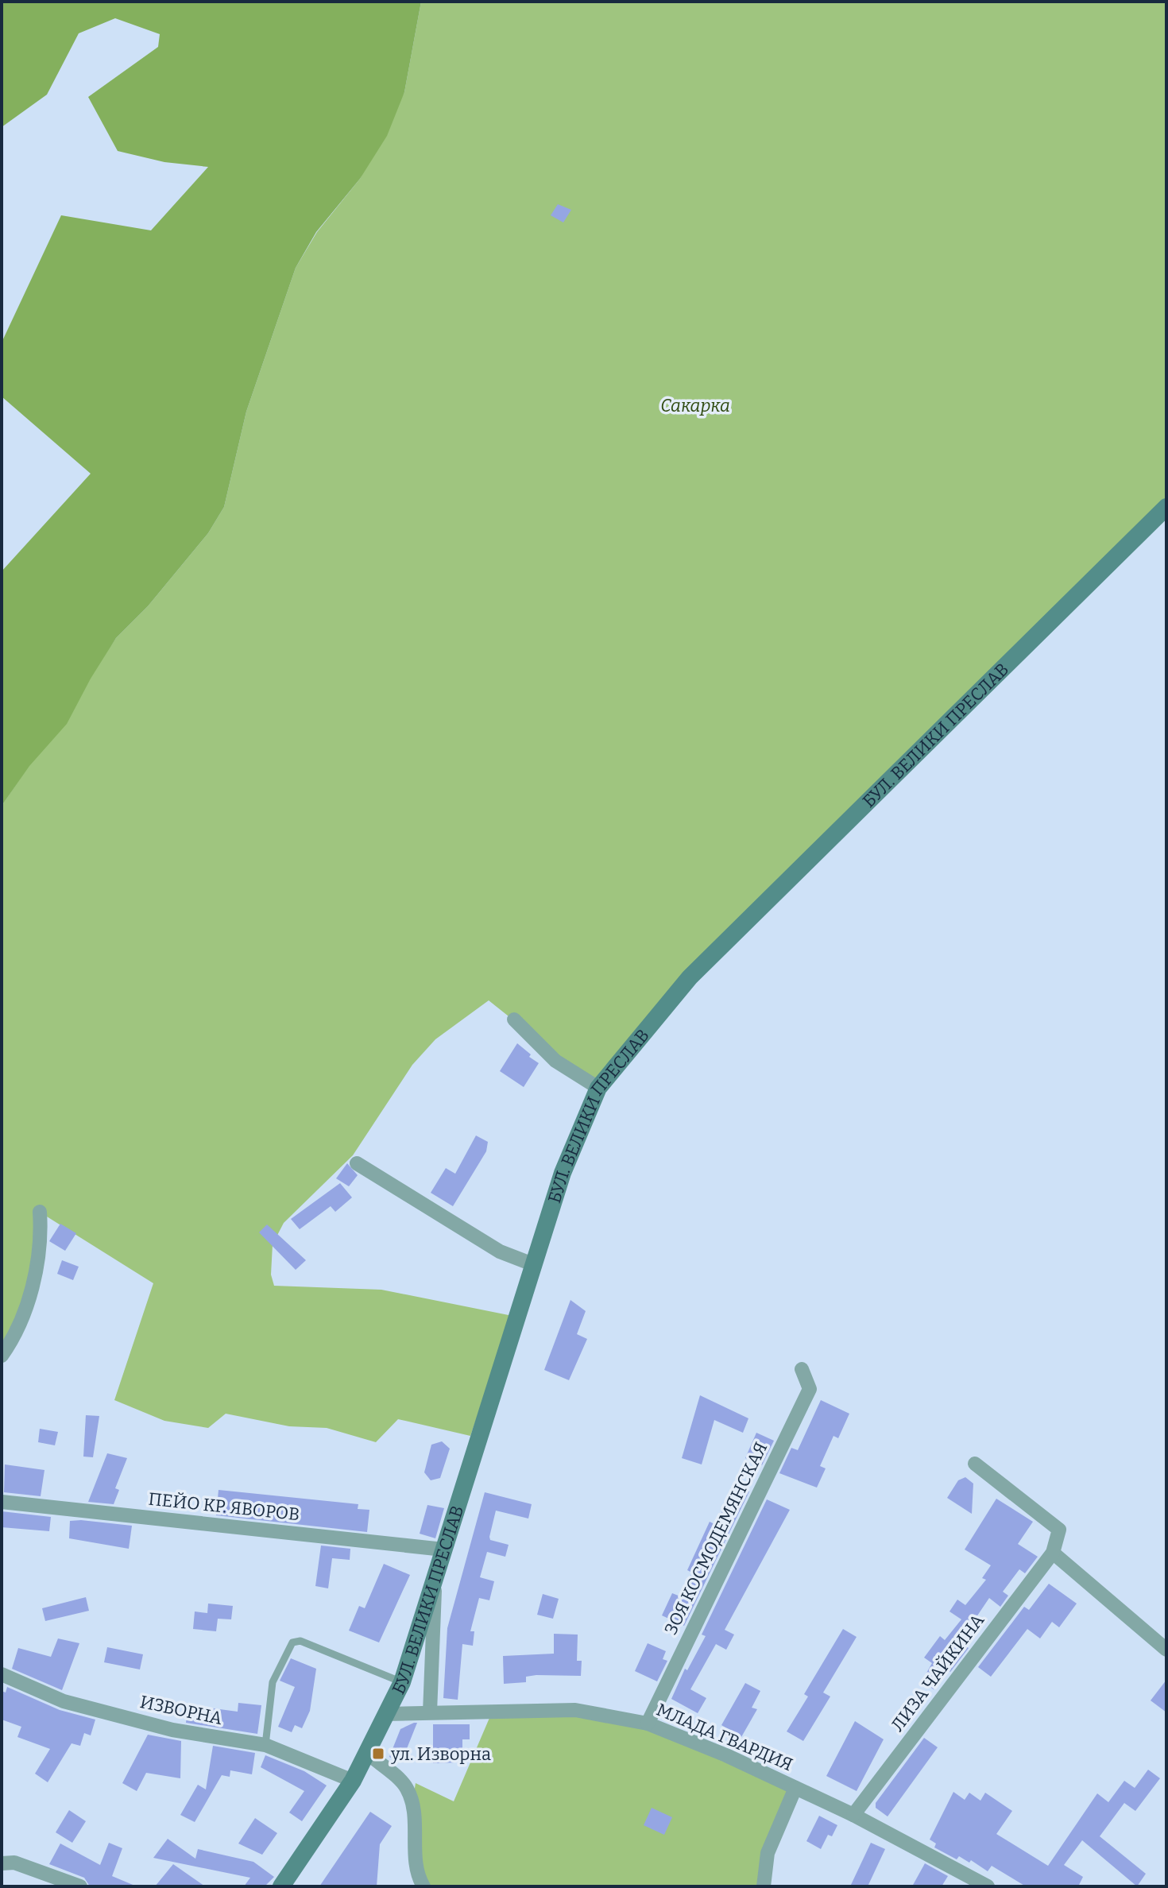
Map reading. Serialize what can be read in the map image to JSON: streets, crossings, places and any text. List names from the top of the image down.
{
  "streets": {
    "main road": ["БУЛ. ВЕЛИКИ ПРЕСЛАВ"],
    "street": [
      "ПЕЙО КР. ЯВОРОВ",
      "ЗОЯ КОСМОДЕМЯНСКАЯ",
      "ЛИЗА ЧАЙКИНА",
      "ИЗВОРНА",
      "МЛАДА ГВАРДИЯ"
    ]
  },
  "crossings": [
    ["БУЛ. ВЕЛИКИ ПРЕСЛАВ", "ПЕЙО КР. ЯВОРОВ"],
    ["БУЛ. ВЕЛИКИ ПРЕСЛАВ", "ИЗВОРНА"],
    ["БУЛ. ВЕЛИКИ ПРЕСЛАВ", "МЛАДА ГВАРДИЯ"],
    ["ЗОЯ КОСМОДЕМЯНСКАЯ", "МЛАДА ГВАРДИЯ"],
    ["ЛИЗА ЧАЙКИНА", "МЛАДА ГВАРДИЯ"]
  ],
  "parks": ["Сакарка"],
  "places": {
    "transit": ["ул. Изворна"]
  }
}
